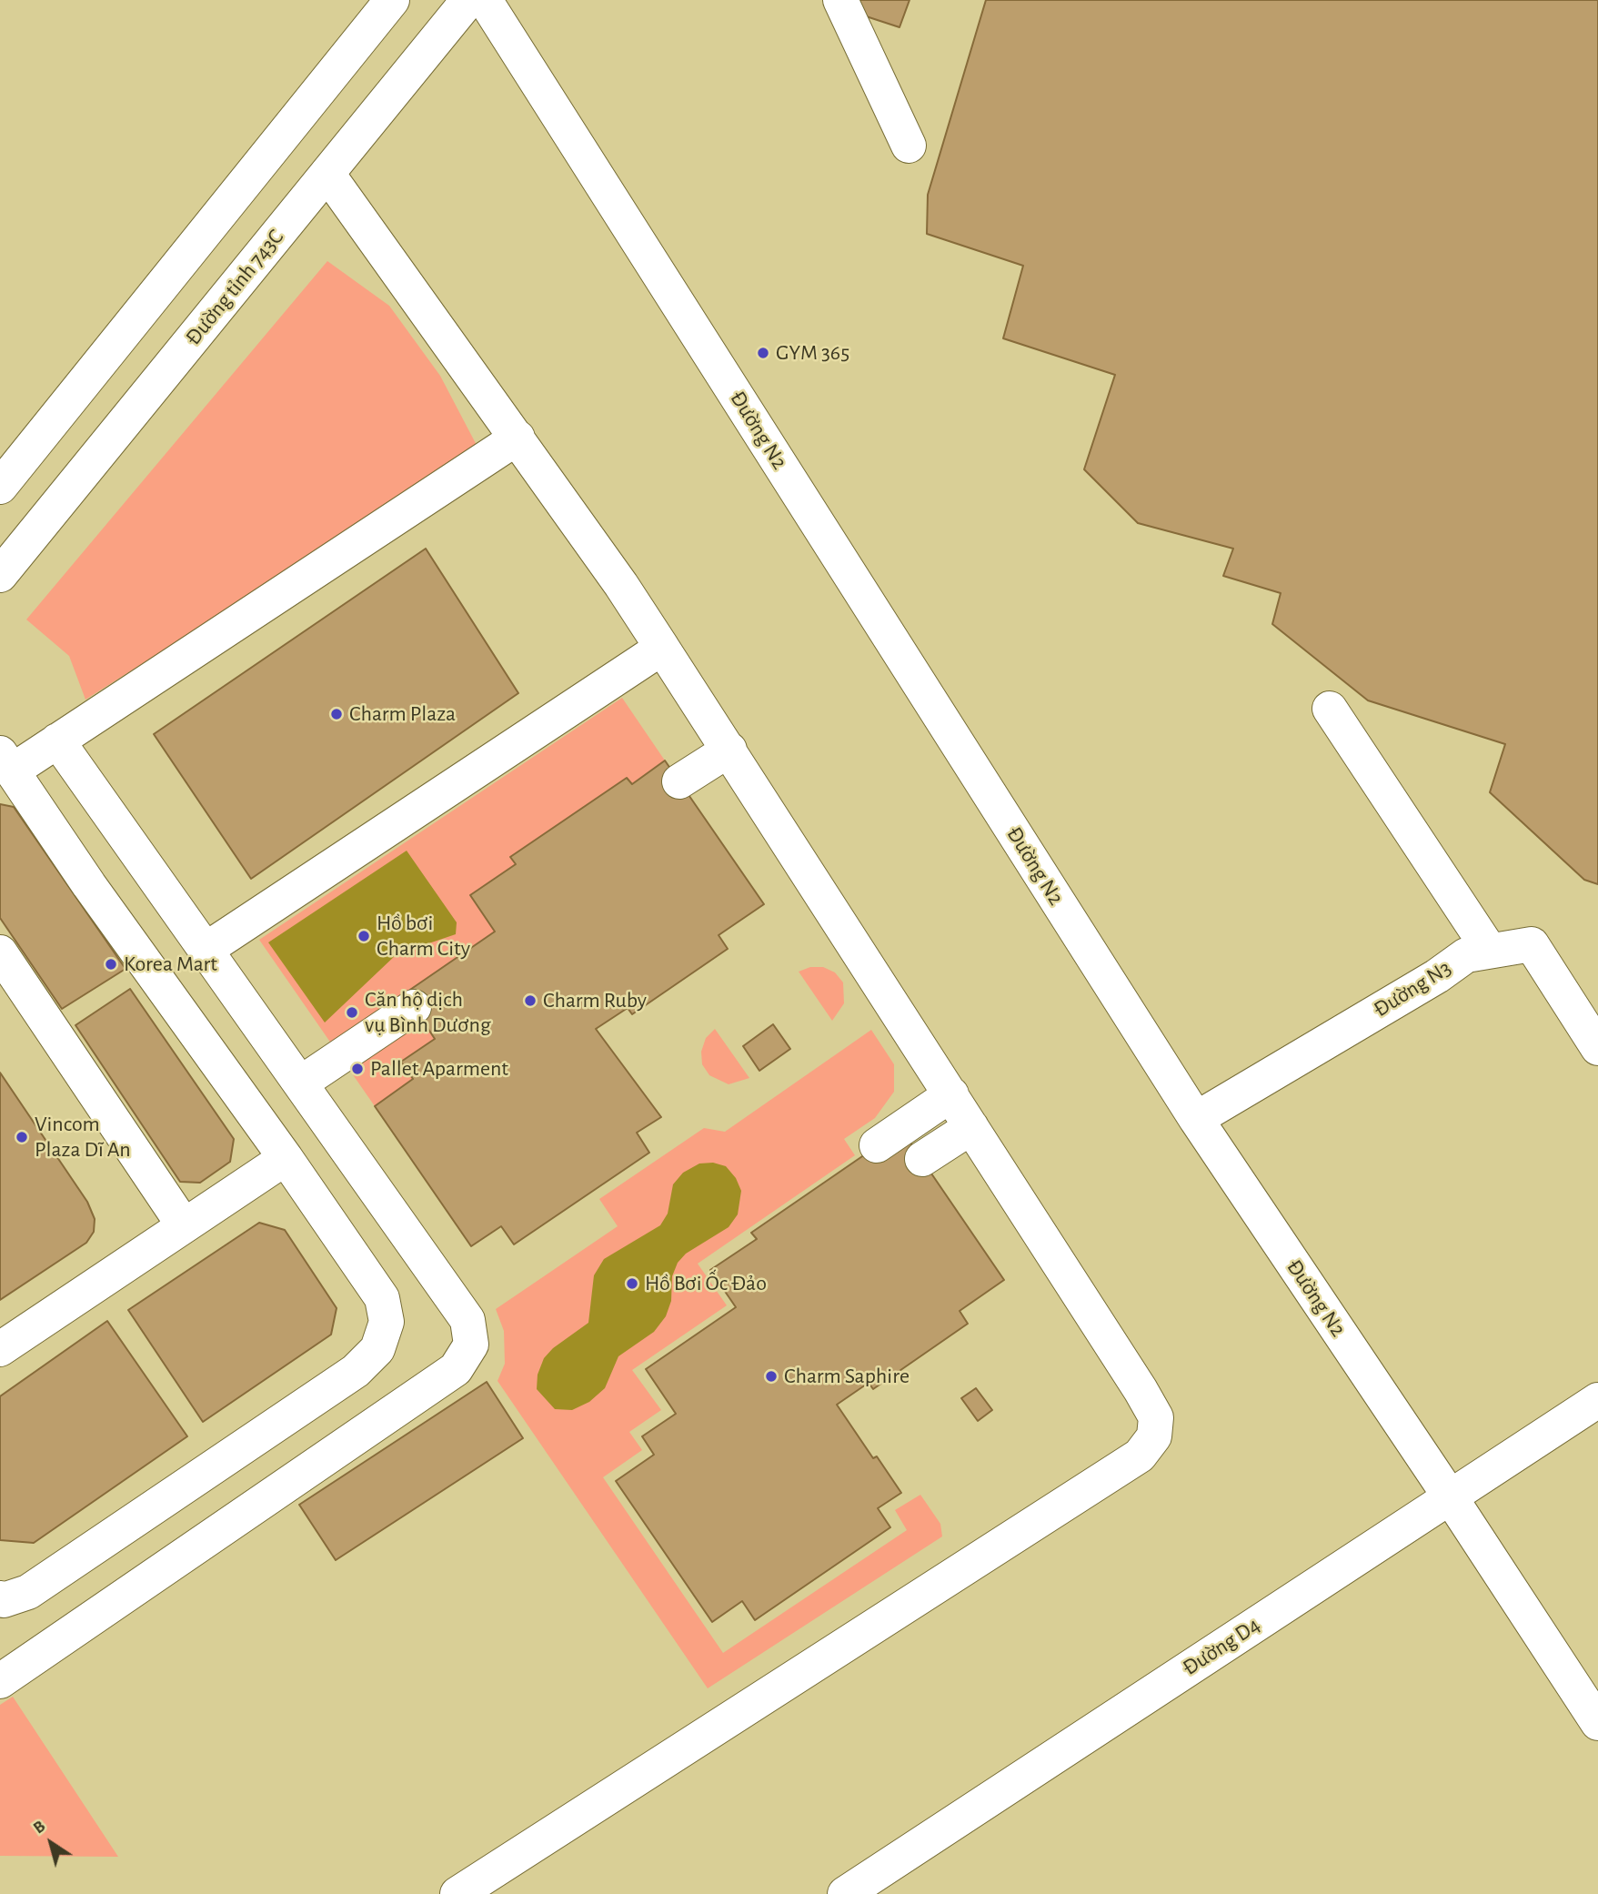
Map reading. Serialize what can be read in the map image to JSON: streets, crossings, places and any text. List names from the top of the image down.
{
  "streets": {
    "street": [
      "Đường tỉnh 743C",
      "Đường N2",
      "Đường N3",
      "Đường D4"
    ]
  },
  "crossings": [
    ["Đường N2", "Đường N3"],
    ["Đường N2", "Đường D4"]
  ],
  "places": [
    "GYM 365",
    "Charm Plaza",
    "Hồ bơi Charm City",
    "Korea Mart",
    "Charm Ruby",
    "Căn hộ dịch vụ Bình Dương",
    "Pallet Aparment",
    "Vincom Plaza Dĩ An",
    "Hồ Bơi Ốc Đảo",
    "Charm Saphire"
  ],
  "north": "top left"
}
